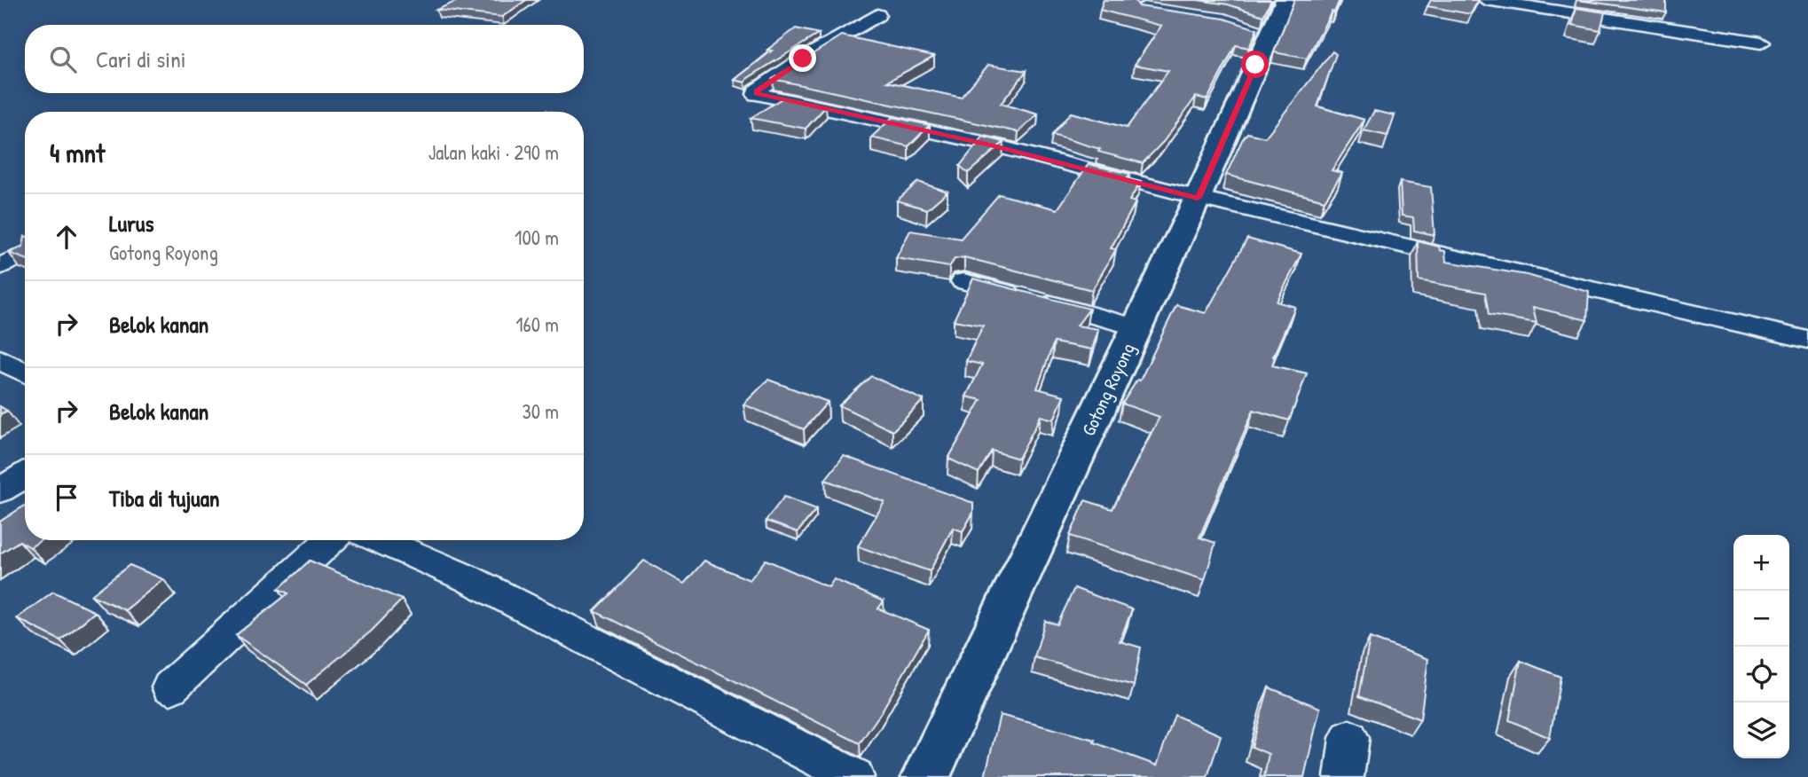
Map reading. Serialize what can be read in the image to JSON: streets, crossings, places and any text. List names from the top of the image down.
{
  "streets": {
    "street": ["Gotong Royong"]
  },
  "page": {
    "search": "Cari di sini",
    "heading": ["4 mnt", "Jalan kaki · 290 m"],
    "list": [
      ["Lurus", "Gotong Royong", "100 m"],
      ["Belok kanan", "160 m"],
      ["Belok kanan", "30 m"],
      "Tiba di tujuan"
    ],
    "map_buttons": ["+", "−"]
  }
}
